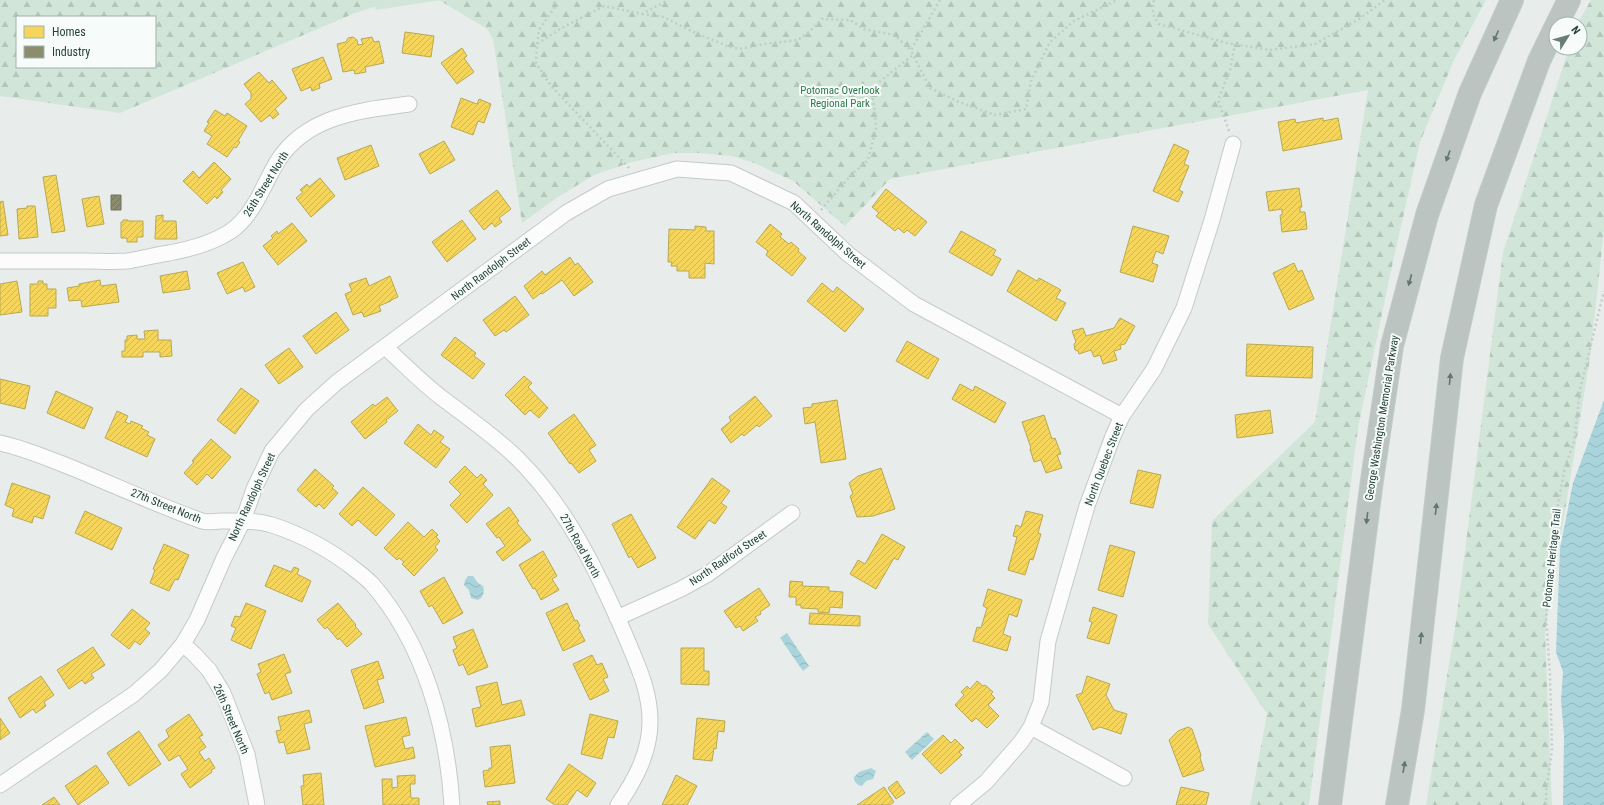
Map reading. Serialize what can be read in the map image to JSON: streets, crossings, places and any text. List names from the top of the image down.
{
  "streets": {
    "highway": ["George Washington Memorial Parkway"],
    "street": [
      "26th Street North",
      "North Randolph Street",
      "North Quebec Street",
      "27th Street North",
      "27th Road North",
      "North Radford Street"
    ],
    "path": ["Potomac Heritage Trail"]
  },
  "crossings": [
    ["26th Street North", "North Randolph Street"],
    ["North Randolph Street", "North Quebec Street"],
    ["North Randolph Street", "27th Street North"],
    ["North Randolph Street", "27th Road North"],
    ["27th Road North", "North Radford Street"]
  ],
  "parks": ["Potomac Overlook Regional Park"],
  "legend": ["Homes", "Industry"],
  "north": "top right"
}
